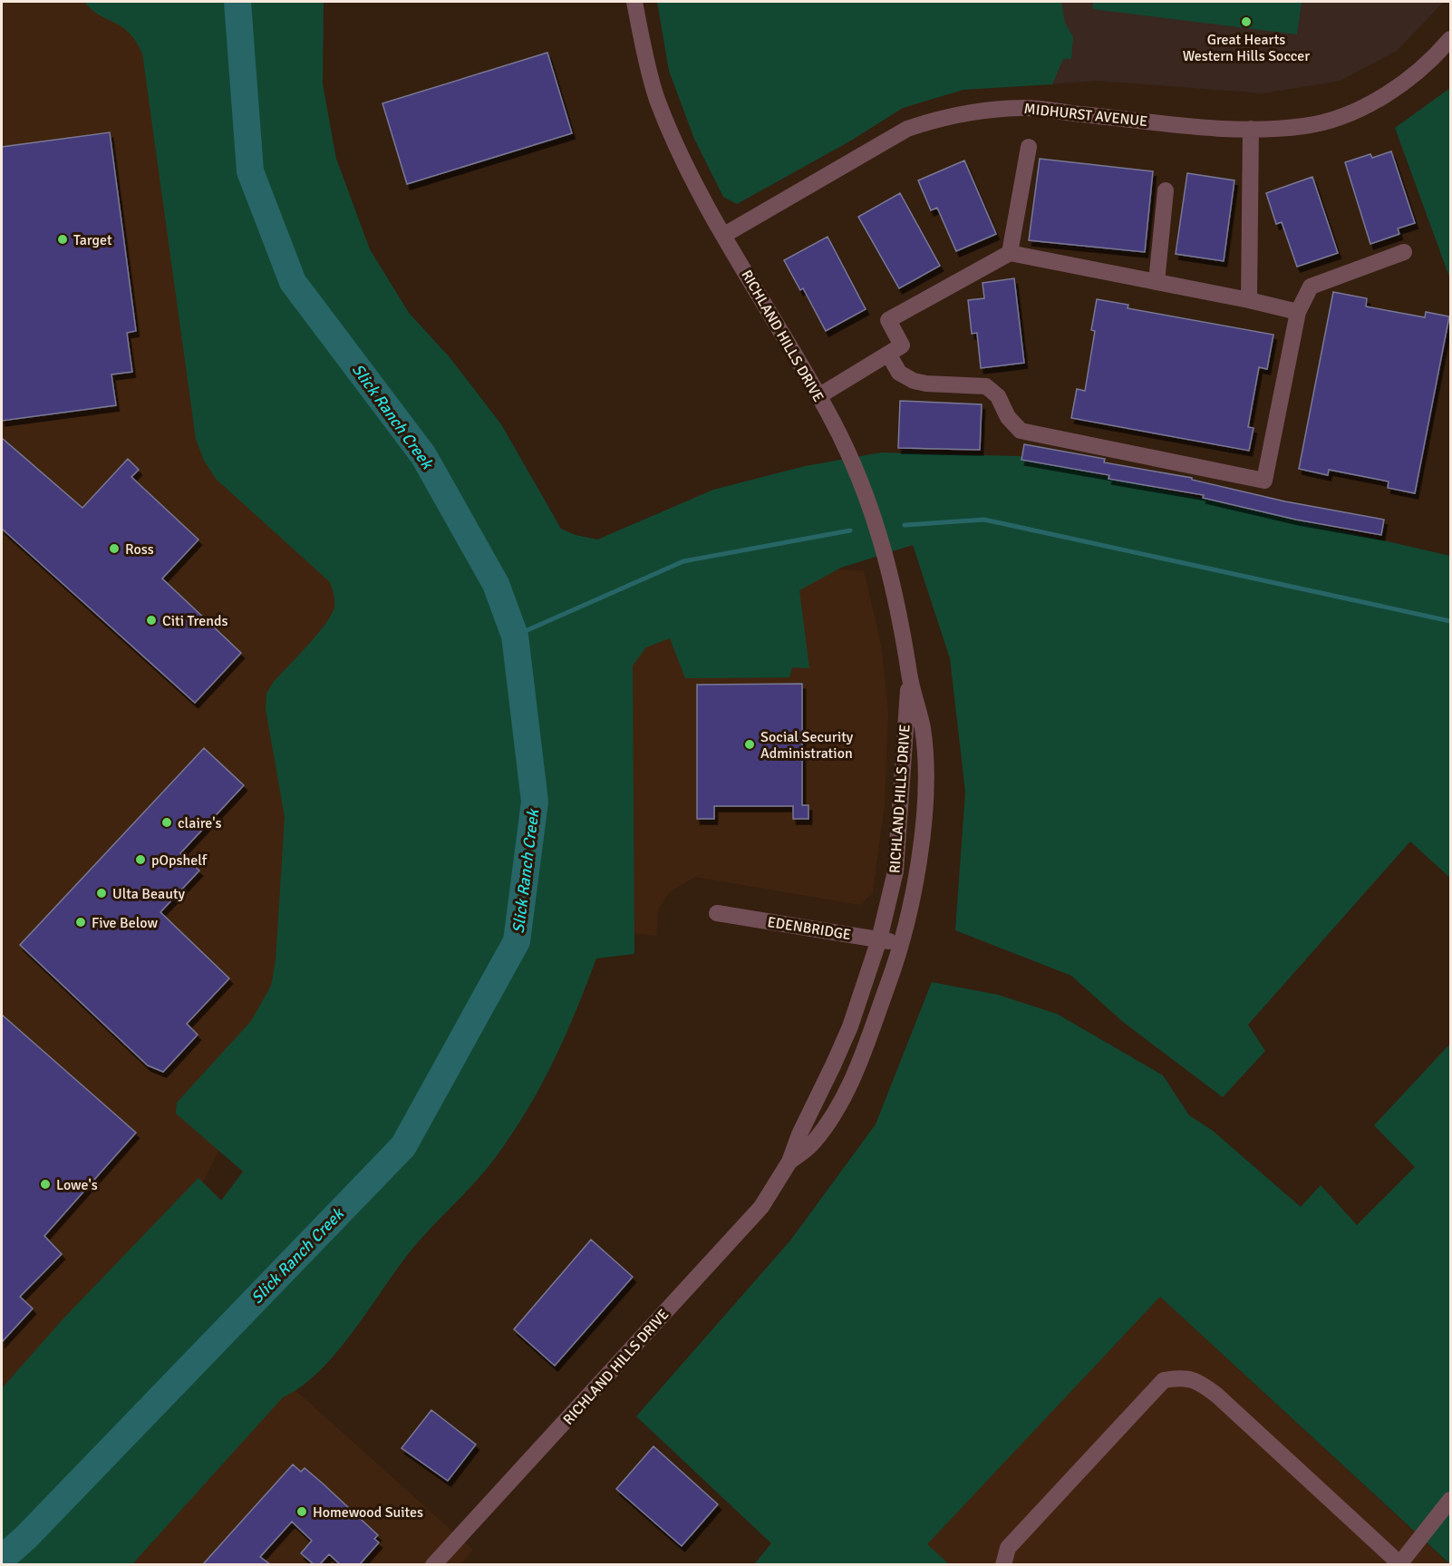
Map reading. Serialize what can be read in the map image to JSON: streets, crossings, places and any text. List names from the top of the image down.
{
  "streets": {
    "street": ["MIDHURST AVENUE", "RICHLAND HILLS DRIVE", "EDENBRIDGE"]
  },
  "crossings": [
    ["MIDHURST AVENUE", "RICHLAND HILLS DRIVE"],
    ["RICHLAND HILLS DRIVE", "EDENBRIDGE"]
  ],
  "water": ["Slick Ranch Creek"],
  "places": [
    "Great Hearts Western Hills Soccer",
    "Target",
    "Ross",
    "Citi Trends",
    "Social Security Administration",
    "claire's",
    "pOpshelf",
    "Ulta Beauty",
    "Five Below",
    "Lowe's",
    "Homewood Suites"
  ]
}
